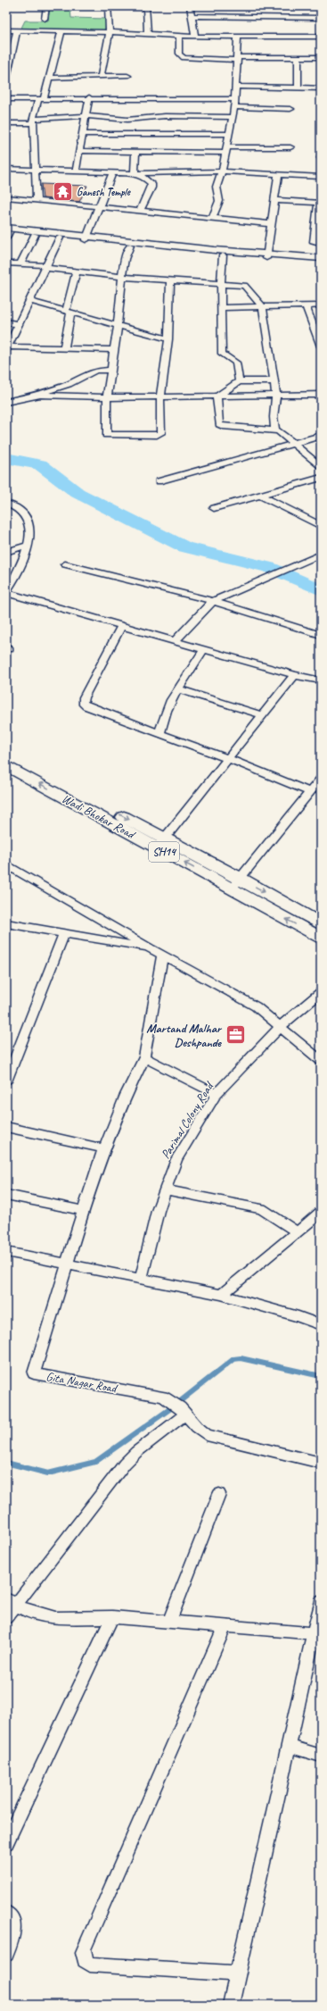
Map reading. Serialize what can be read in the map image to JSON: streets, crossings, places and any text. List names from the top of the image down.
{
  "streets": {
    "main road": ["Wadi Bhokar Road", "SH14"],
    "street": ["Parimal Colony Road", "Gita Nagar Road"]
  },
  "places": {
    "temple": ["Ganesh Temple"],
    "office": ["Martand Malhar Deshpande"]
  }
}
